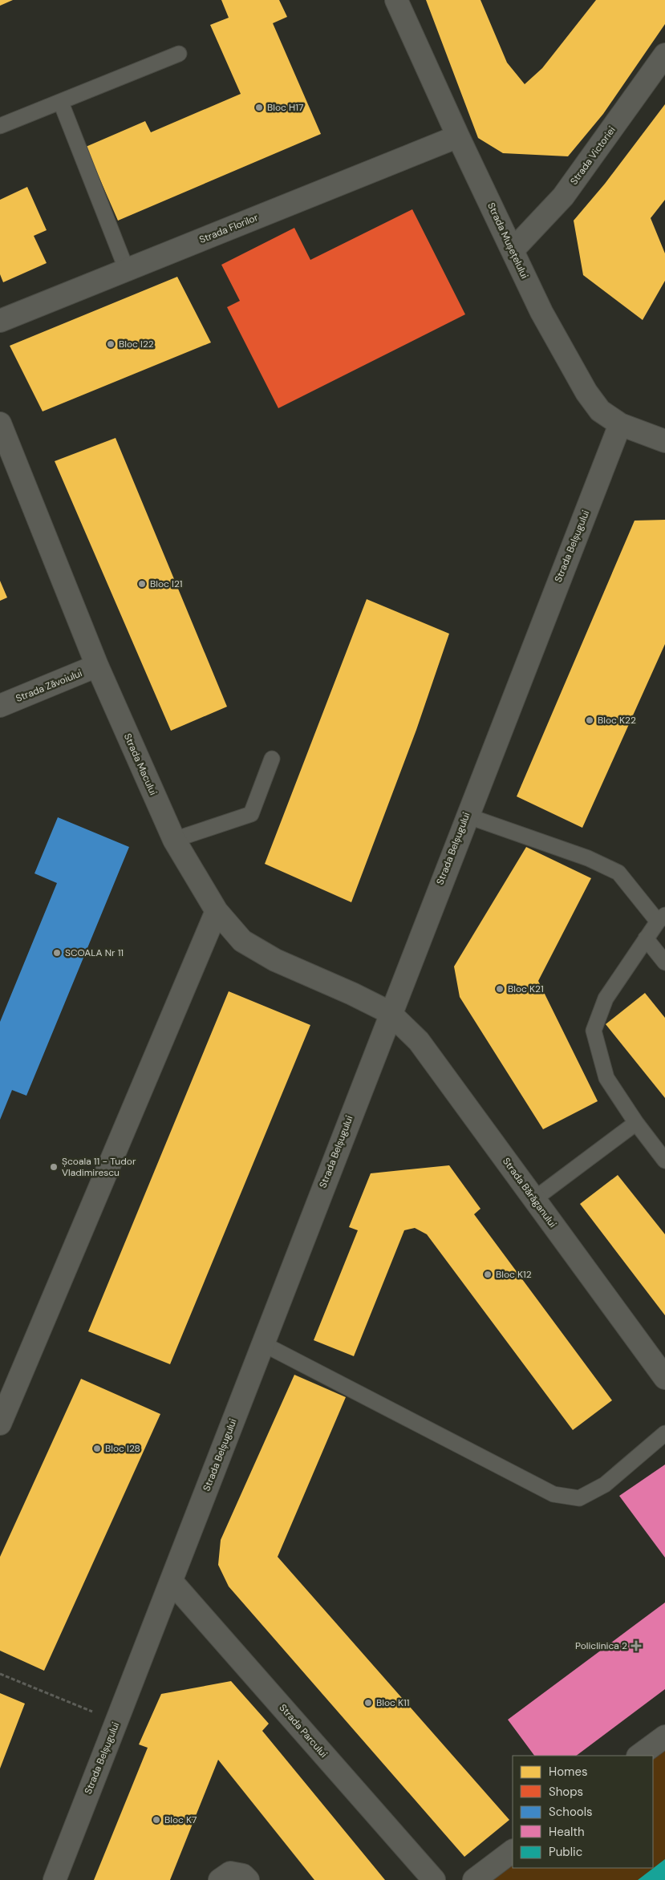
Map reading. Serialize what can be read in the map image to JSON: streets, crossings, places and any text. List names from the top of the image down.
{
  "streets": {
    "street": [
      "Strada Victoriei",
      "Strada Florilor",
      "Strada Mușețelului",
      "Strada Belșugului",
      "Strada Zăvoiului",
      "Strada Macului",
      "Strada Bărăganului",
      "Strada Parcului"
    ]
  },
  "crossings": [
    ["Strada Victoriei", "Strada Mușețelului"],
    ["Strada Florilor", "Strada Mușețelului"],
    ["Strada Mușețelului", "Strada Belșugului"],
    ["Strada Belșugului", "Strada Macului"],
    ["Strada Belșugului", "Strada Bărăganului"],
    ["Strada Belșugului", "Strada Parcului"],
    ["Strada Zăvoiului", "Strada Macului"],
    ["Strada Macului", "Strada Bărăganului"]
  ],
  "places": {
    "other": [
      "Bloc H17",
      "Bloc I22",
      "Bloc I21",
      "Bloc K22",
      "SCOALA Nr 11",
      "Bloc K21",
      "Școala 11 - Tudor Vladimirescu",
      "Bloc K12",
      "Bloc I28",
      "Bloc K11",
      "Bloc K7"
    ],
    "health": ["Policlinica 2"]
  },
  "legend": [
    "Homes",
    "Shops",
    "Schools",
    "Health",
    "Public"
  ]
}
